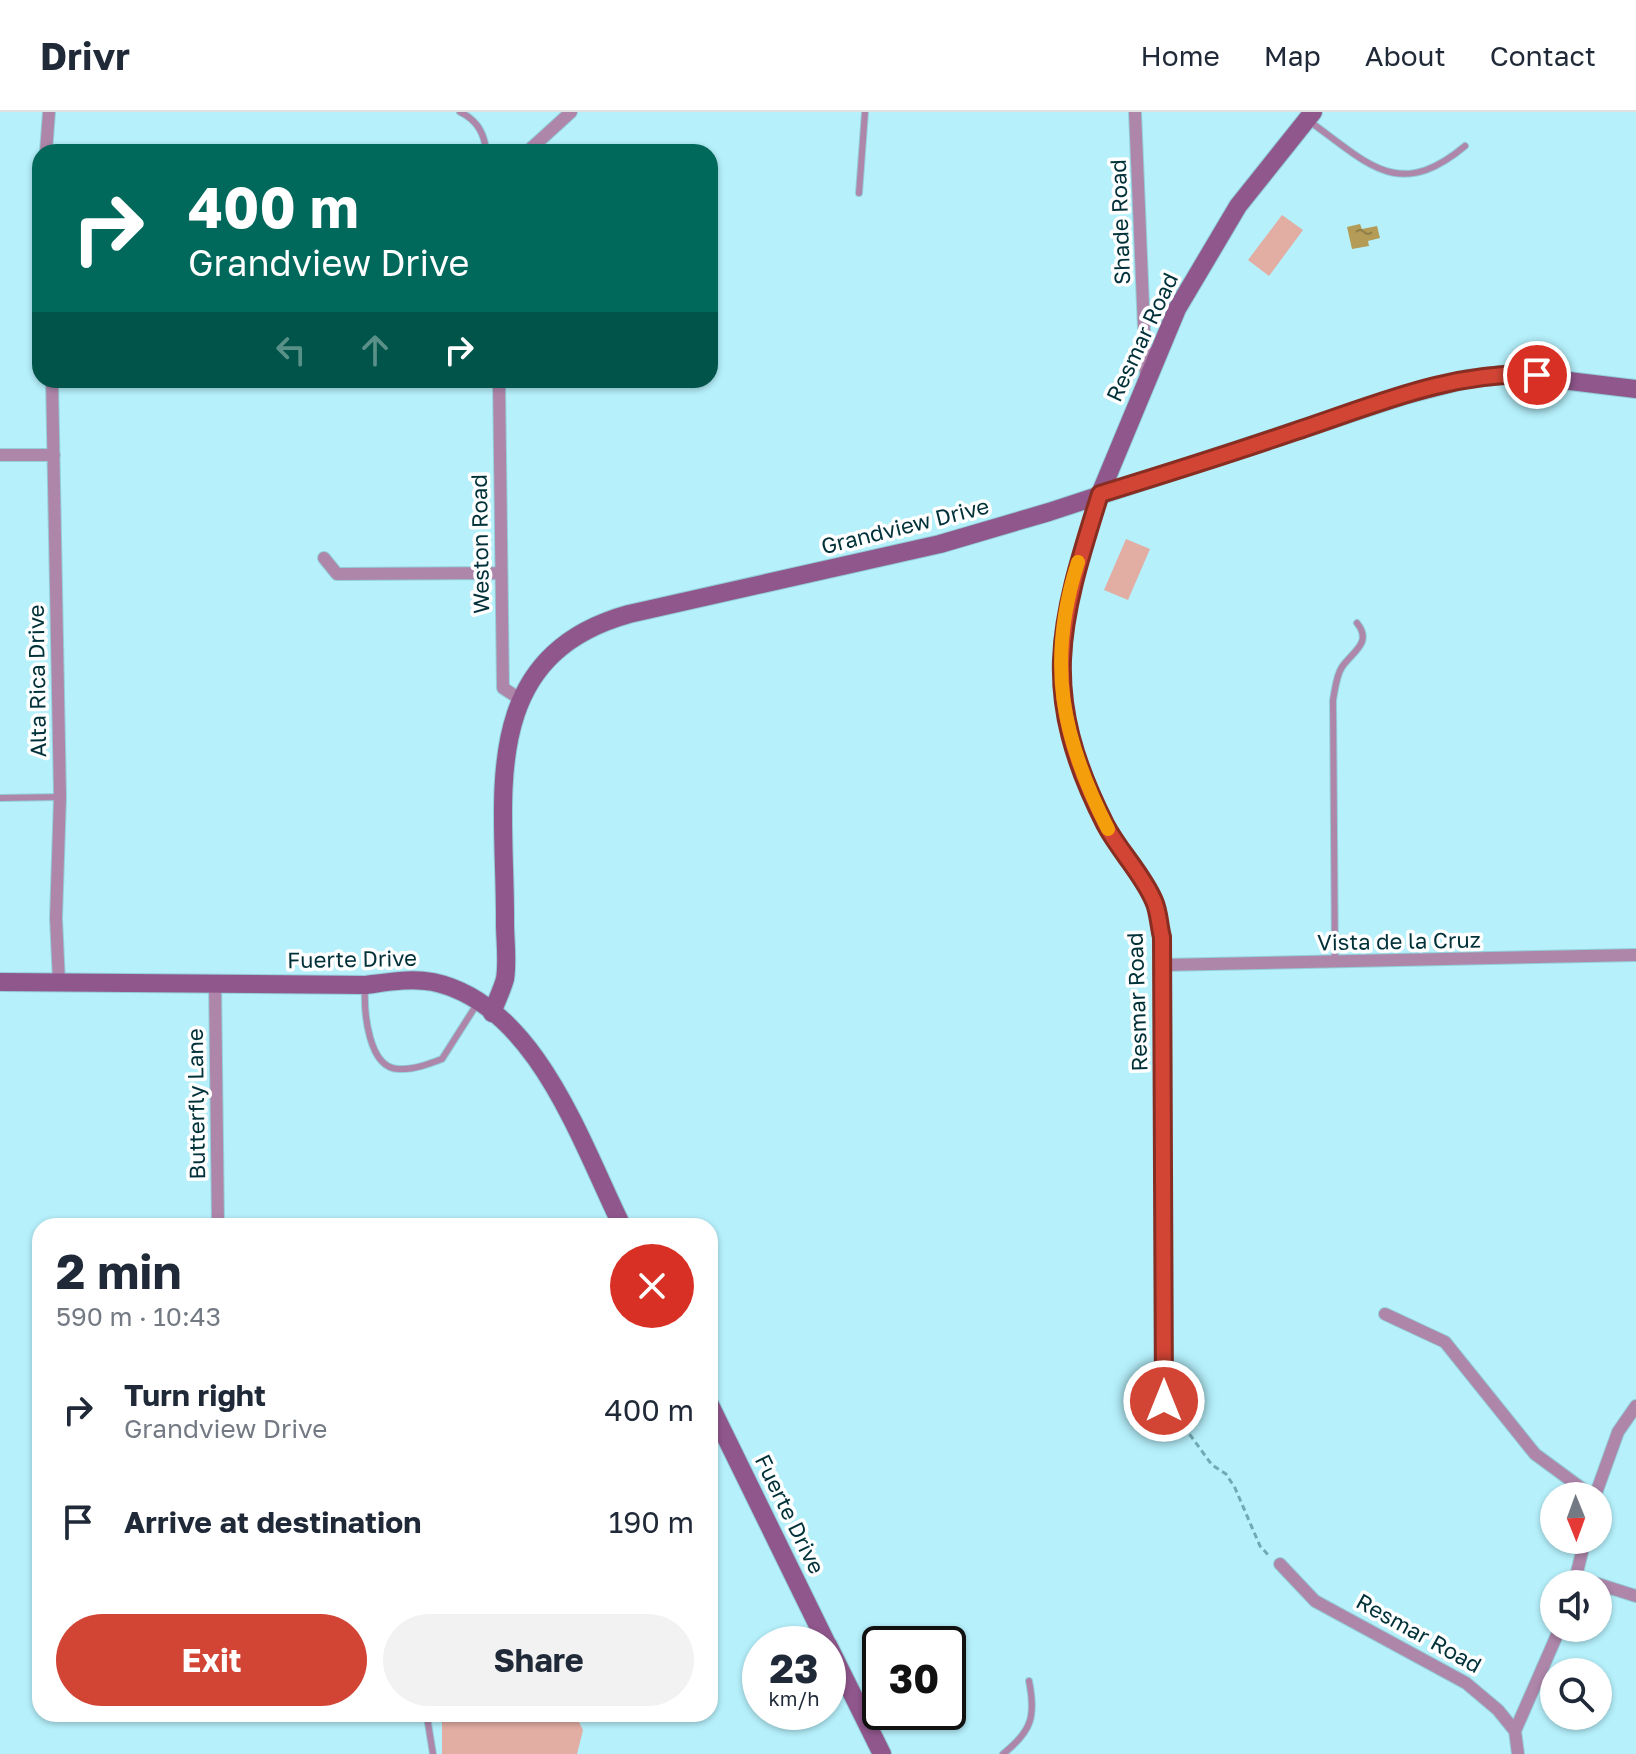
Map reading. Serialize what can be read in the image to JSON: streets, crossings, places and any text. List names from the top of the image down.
{
  "streets": {
    "street": [
      "Shade Road",
      "Resmar Road",
      "Grandview Drive",
      "Weston Road",
      "Alta Rica Drive",
      "Vista de la Cruz",
      "Fuerte Drive",
      "Butterfly Lane"
    ]
  },
  "crossings": [
    ["Shade Road", "Resmar Road"],
    ["Resmar Road", "Grandview Drive"],
    ["Resmar Road", "Vista de la Cruz"],
    ["Grandview Drive", "Weston Road"],
    ["Grandview Drive", "Fuerte Drive"],
    ["Alta Rica Drive", "Fuerte Drive"],
    ["Fuerte Drive", "Butterfly Lane"]
  ],
  "north": "bottom",
  "page": {
    "header": "Drivr",
    "nav": [
      "Home",
      "Map",
      "About",
      "Contact"
    ],
    "turn": ["400 m", "Grandview Drive"],
    "heading": ["2 min", "590 m · 10:43"],
    "list": [
      {
        "name": "Turn right",
        "note": "Grandview Drive",
        "value": "400 m"
      },
      {
        "name": "Arrive at destination",
        "value": "190 m"
      }
    ],
    "buttons": ["Exit", "Share"],
    "speed": "23 km/h",
    "limit": "30"
  }
}
